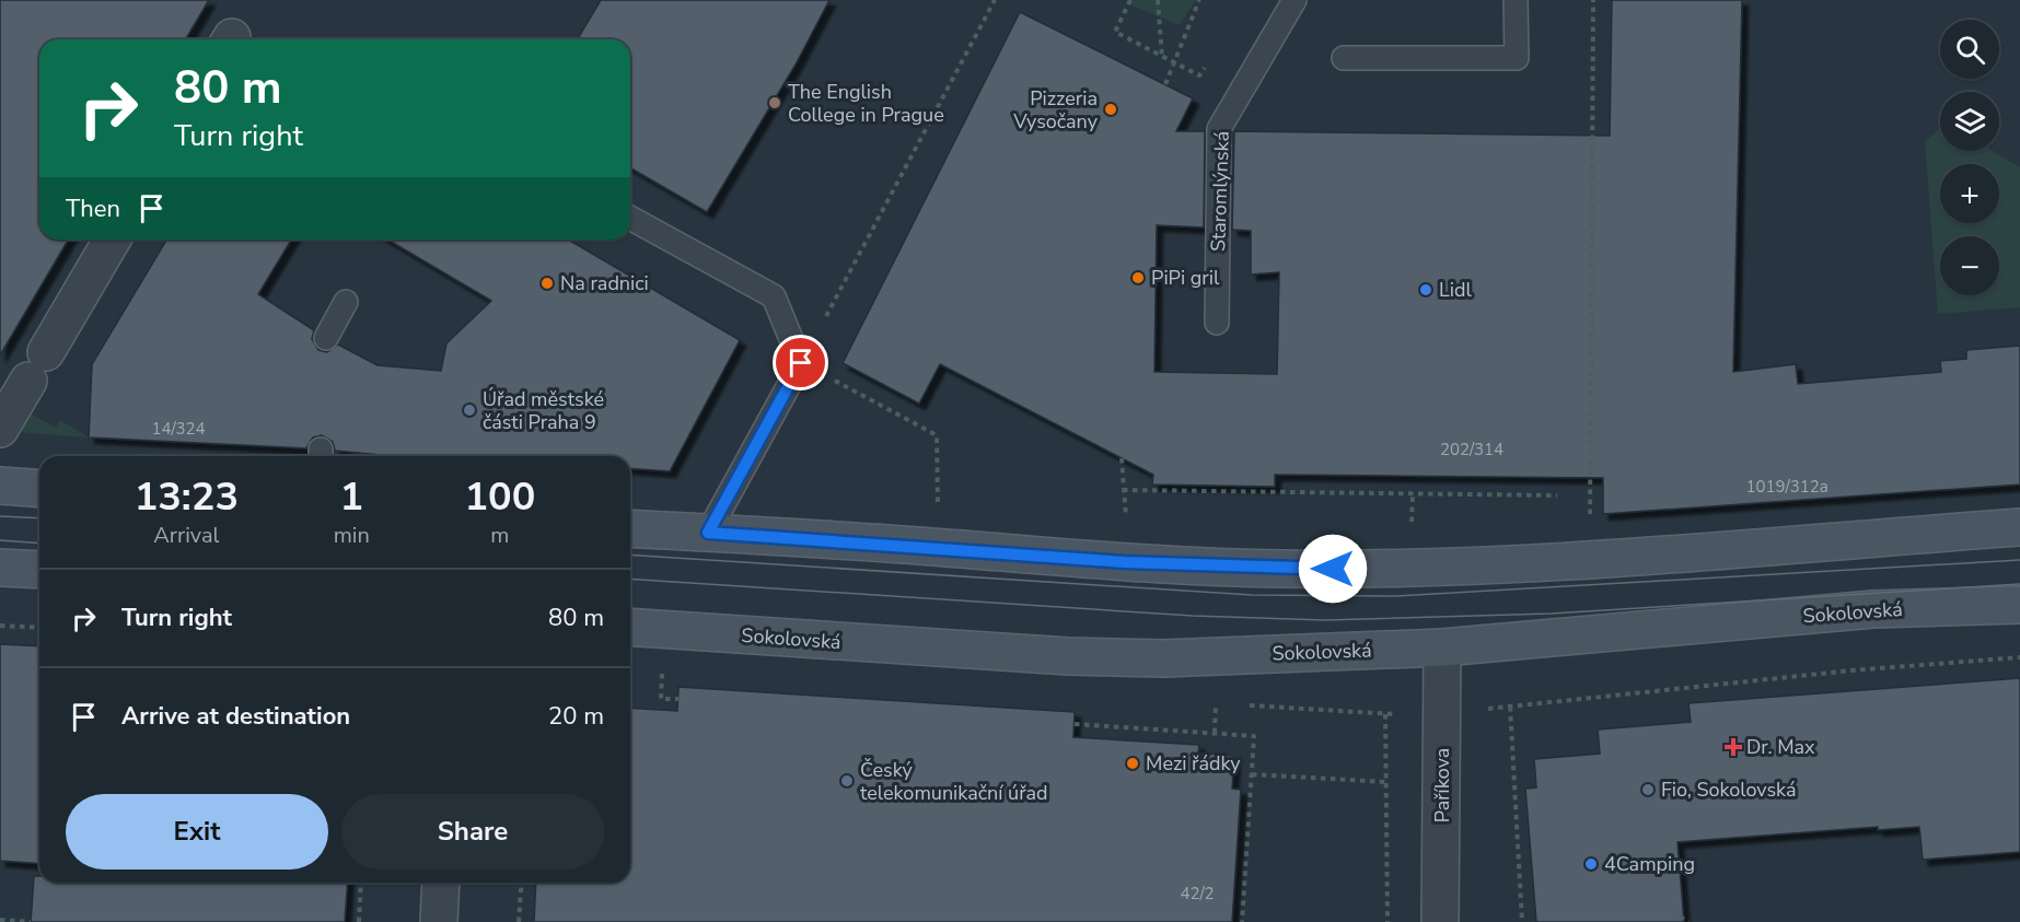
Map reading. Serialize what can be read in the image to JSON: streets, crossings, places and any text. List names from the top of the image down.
{
  "streets": {
    "main road": ["Sokolovská"],
    "street": ["Paříkova"],
    "lane": ["Staromlýnská"]
  },
  "crossings": [
    ["Sokolovská", "Paříkova"]
  ],
  "places": {
    "other": [
      "The English College in Prague",
      "Pizzeria Vysočany",
      "PiPi gril",
      "Na radnici",
      "Lidl",
      "Úřad městské části Praha 9",
      "Mezi řádky",
      "Český telekomunikační úřad",
      "Fio, Sokolovská",
      "4Camping"
    ],
    "health": ["Dr. Max"]
  },
  "house_numbers": [
    "14/324",
    "202/314",
    "1019/312a",
    "42/2"
  ],
  "page": {
    "map_buttons": ["+", "−"],
    "turn": ["80 m", "Turn right"],
    "then": "Then",
    "eta": [
      "13:23",
      "Arrival",
      "1",
      "min",
      "100",
      "m"
    ],
    "list": [
      {
        "name": "Turn right",
        "value": "80 m"
      },
      {
        "name": "Arrive at destination",
        "value": "20 m"
      }
    ],
    "buttons": ["Exit", "Share"]
  }
}
